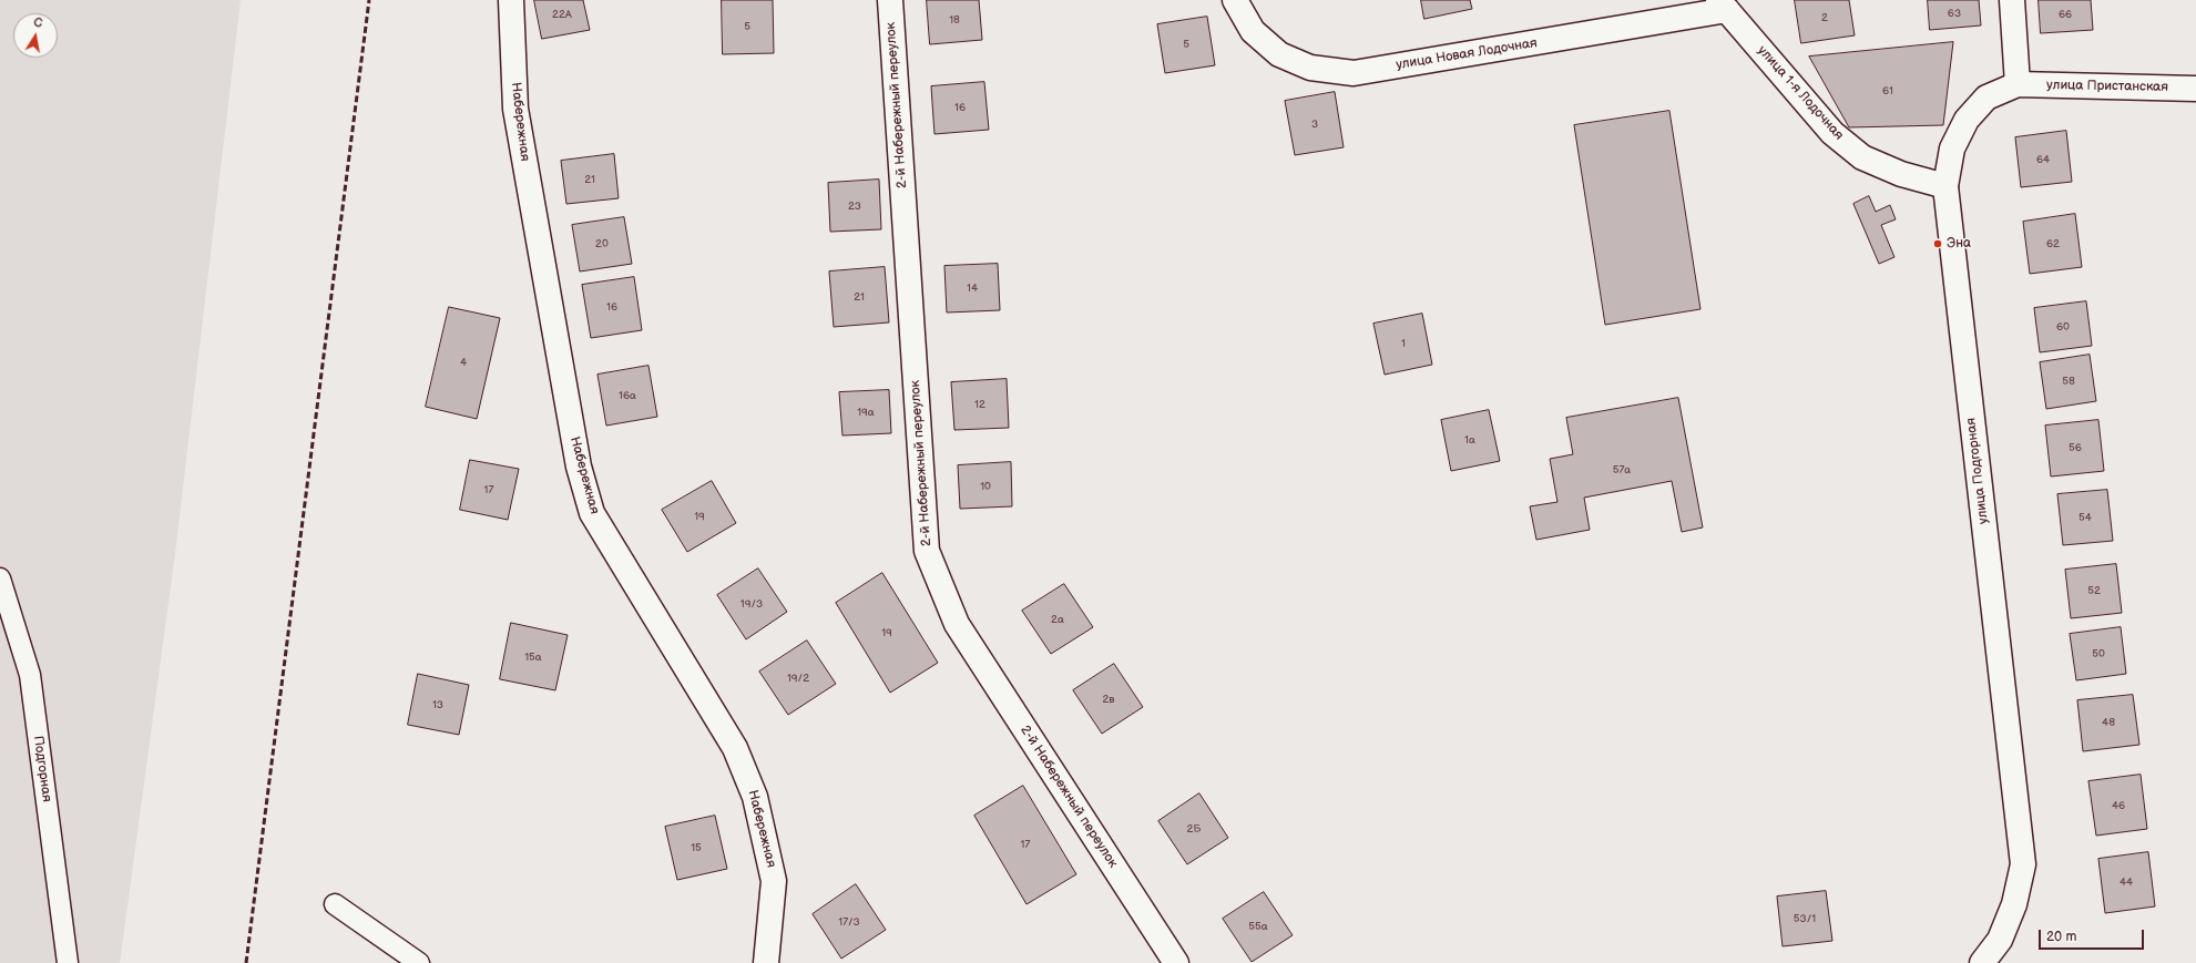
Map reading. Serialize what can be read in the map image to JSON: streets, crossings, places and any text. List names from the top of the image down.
{
  "streets": {
    "street": [
      "улица Новая Лодочная",
      "улица Пристанская",
      "улица 1-я Лодочная",
      "2-й Набережный переулок",
      "Набережная",
      "улица Подгорная"
    ],
    "lane": ["Подгорная"]
  },
  "crossings": [
    ["улица Новая Лодочная", "улица 1-я Лодочная"],
    ["улица Пристанская", "улица Подгорная"],
    ["улица 1-я Лодочная", "улица Подгорная"]
  ],
  "places": ["Эна"],
  "house_numbers": [
    "63",
    "22A",
    "66",
    "2",
    "18",
    "5",
    "5",
    "61",
    "16",
    "3",
    "64",
    "21",
    "23",
    "20",
    "62",
    "14",
    "21",
    "16",
    "60",
    "1",
    "4",
    "58",
    "16а",
    "12",
    "19а",
    "1а",
    "56",
    "57а",
    "10",
    "17",
    "19",
    "54",
    "52",
    "19/3",
    "2а",
    "19",
    "50",
    "15а",
    "19/2",
    "2в",
    "13",
    "48",
    "46",
    "2Б",
    "17",
    "15",
    "44",
    "53/1",
    "17/3",
    "55а"
  ],
  "scale_bar": "20 m",
  "north": "top"
}
